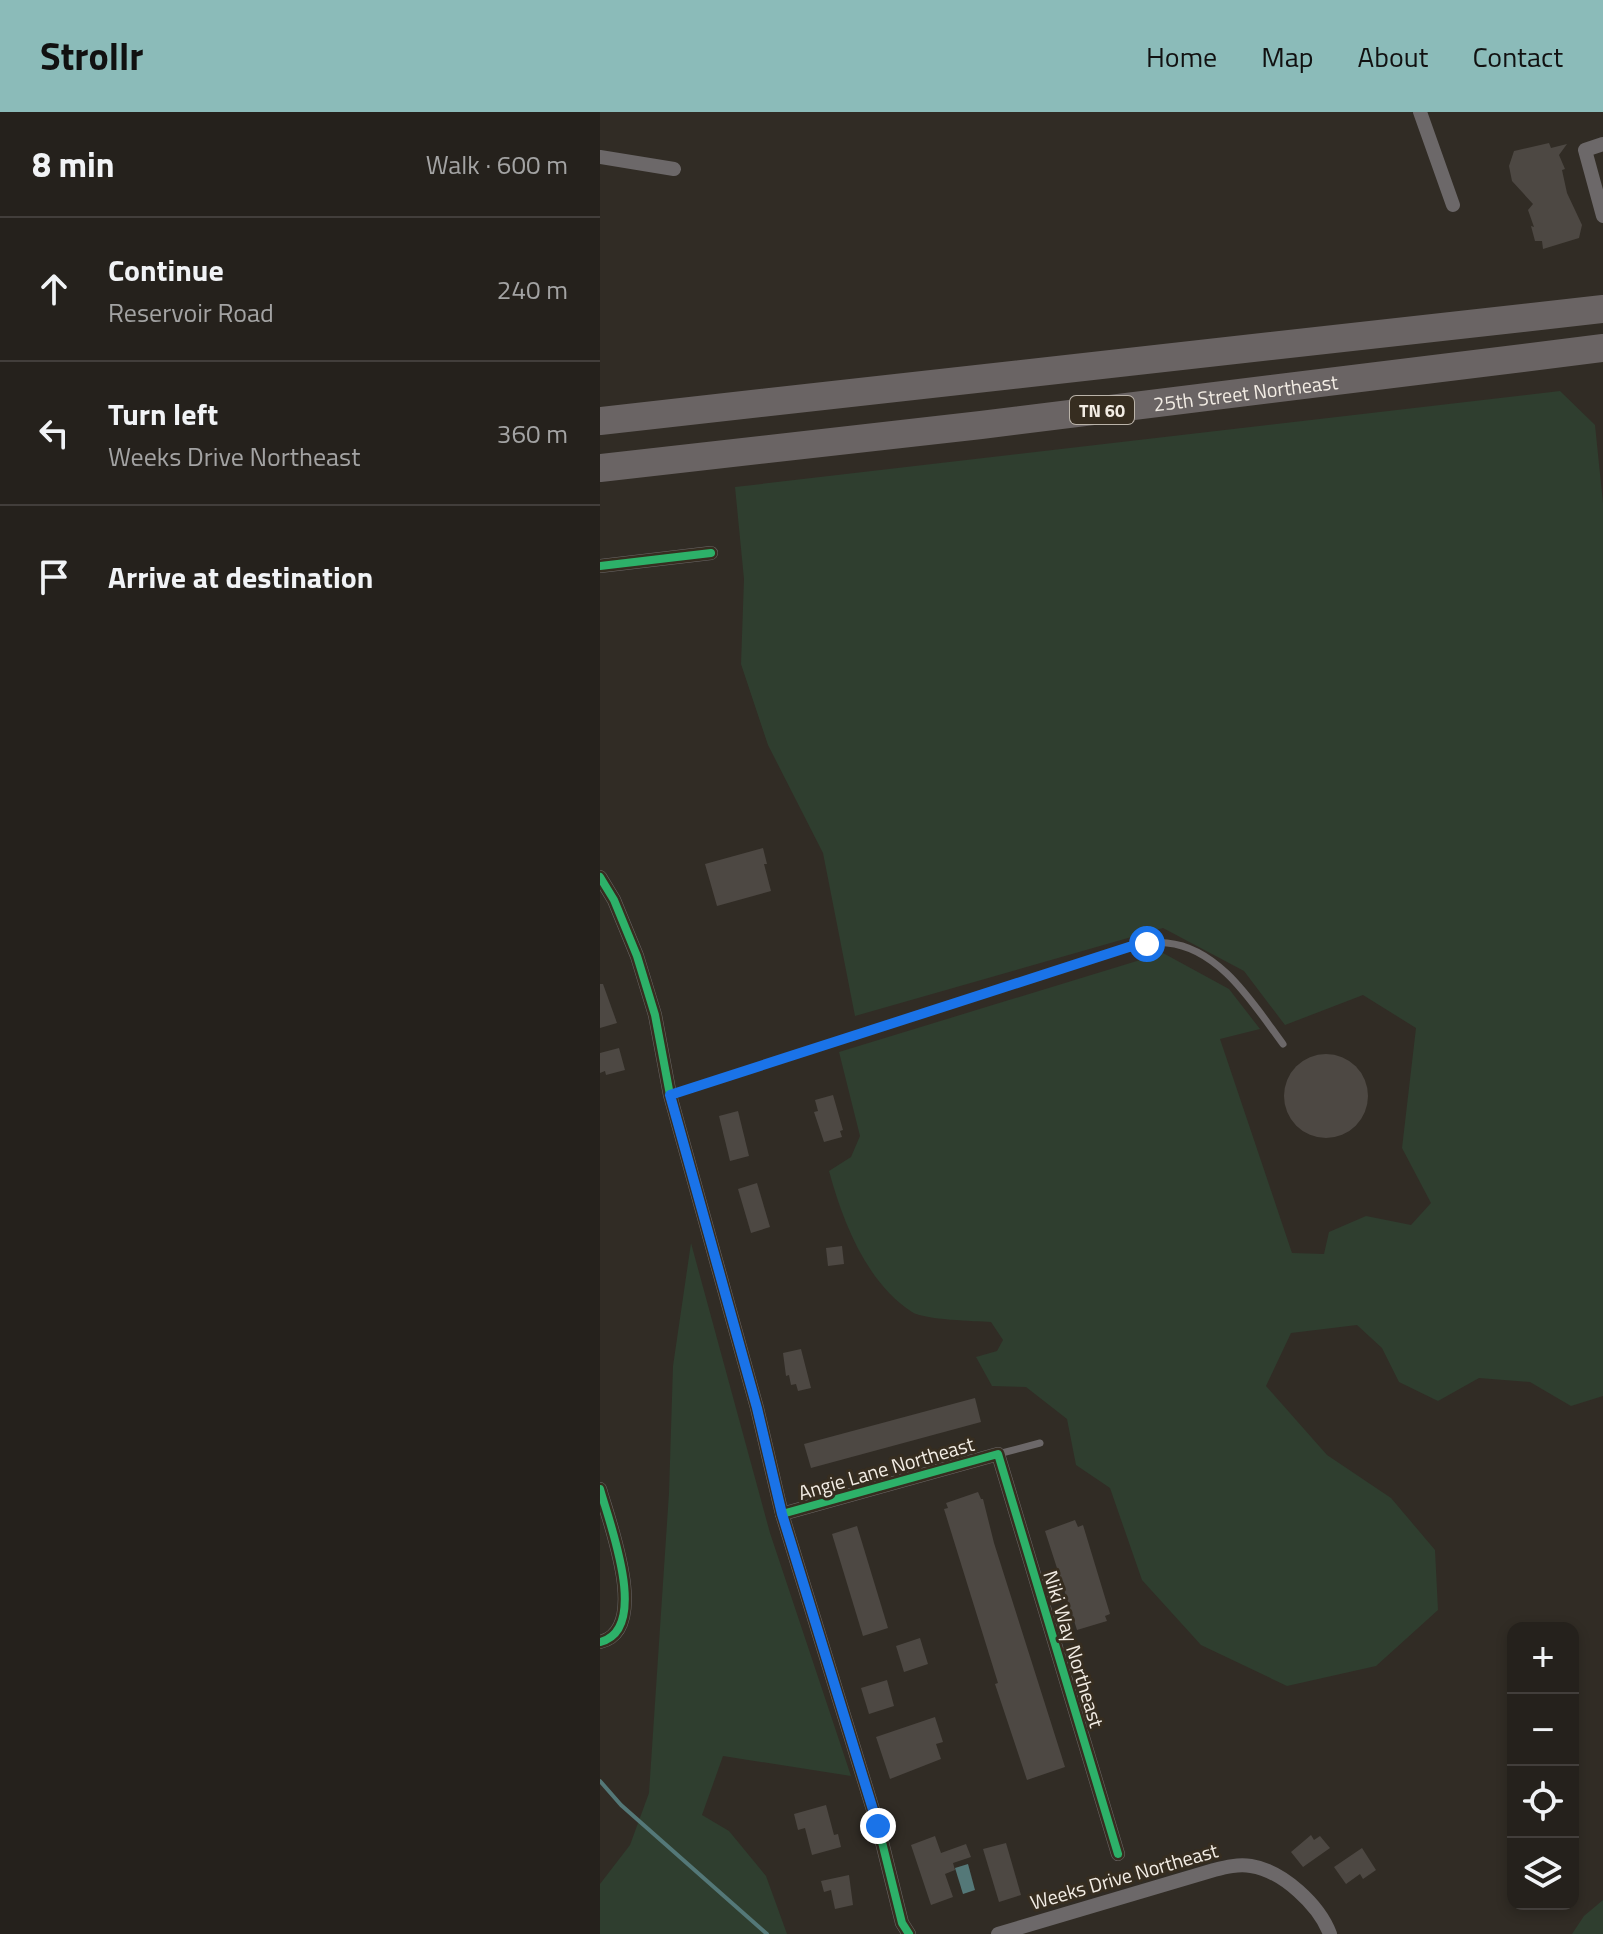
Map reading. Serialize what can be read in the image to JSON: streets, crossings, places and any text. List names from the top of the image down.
{
  "streets": {
    "highway": ["25th Street Northeast", "TN 60"],
    "street": ["Angie Lane Northeast", "Niki Way Northeast", "Weeks Drive Northeast"]
  },
  "crossings": [
    ["Angie Lane Northeast", "Niki Way Northeast"]
  ],
  "page": {
    "header": "Strollr",
    "nav": [
      "Home",
      "Map",
      "About",
      "Contact"
    ],
    "heading": ["8 min", "Walk · 600 m"],
    "list": [
      ["Continue", "Reservoir Road", "240 m"],
      ["Turn left", "Weeks Drive Northeast", "360 m"],
      "Arrive at destination"
    ],
    "map_buttons": ["+", "−"]
  }
}
